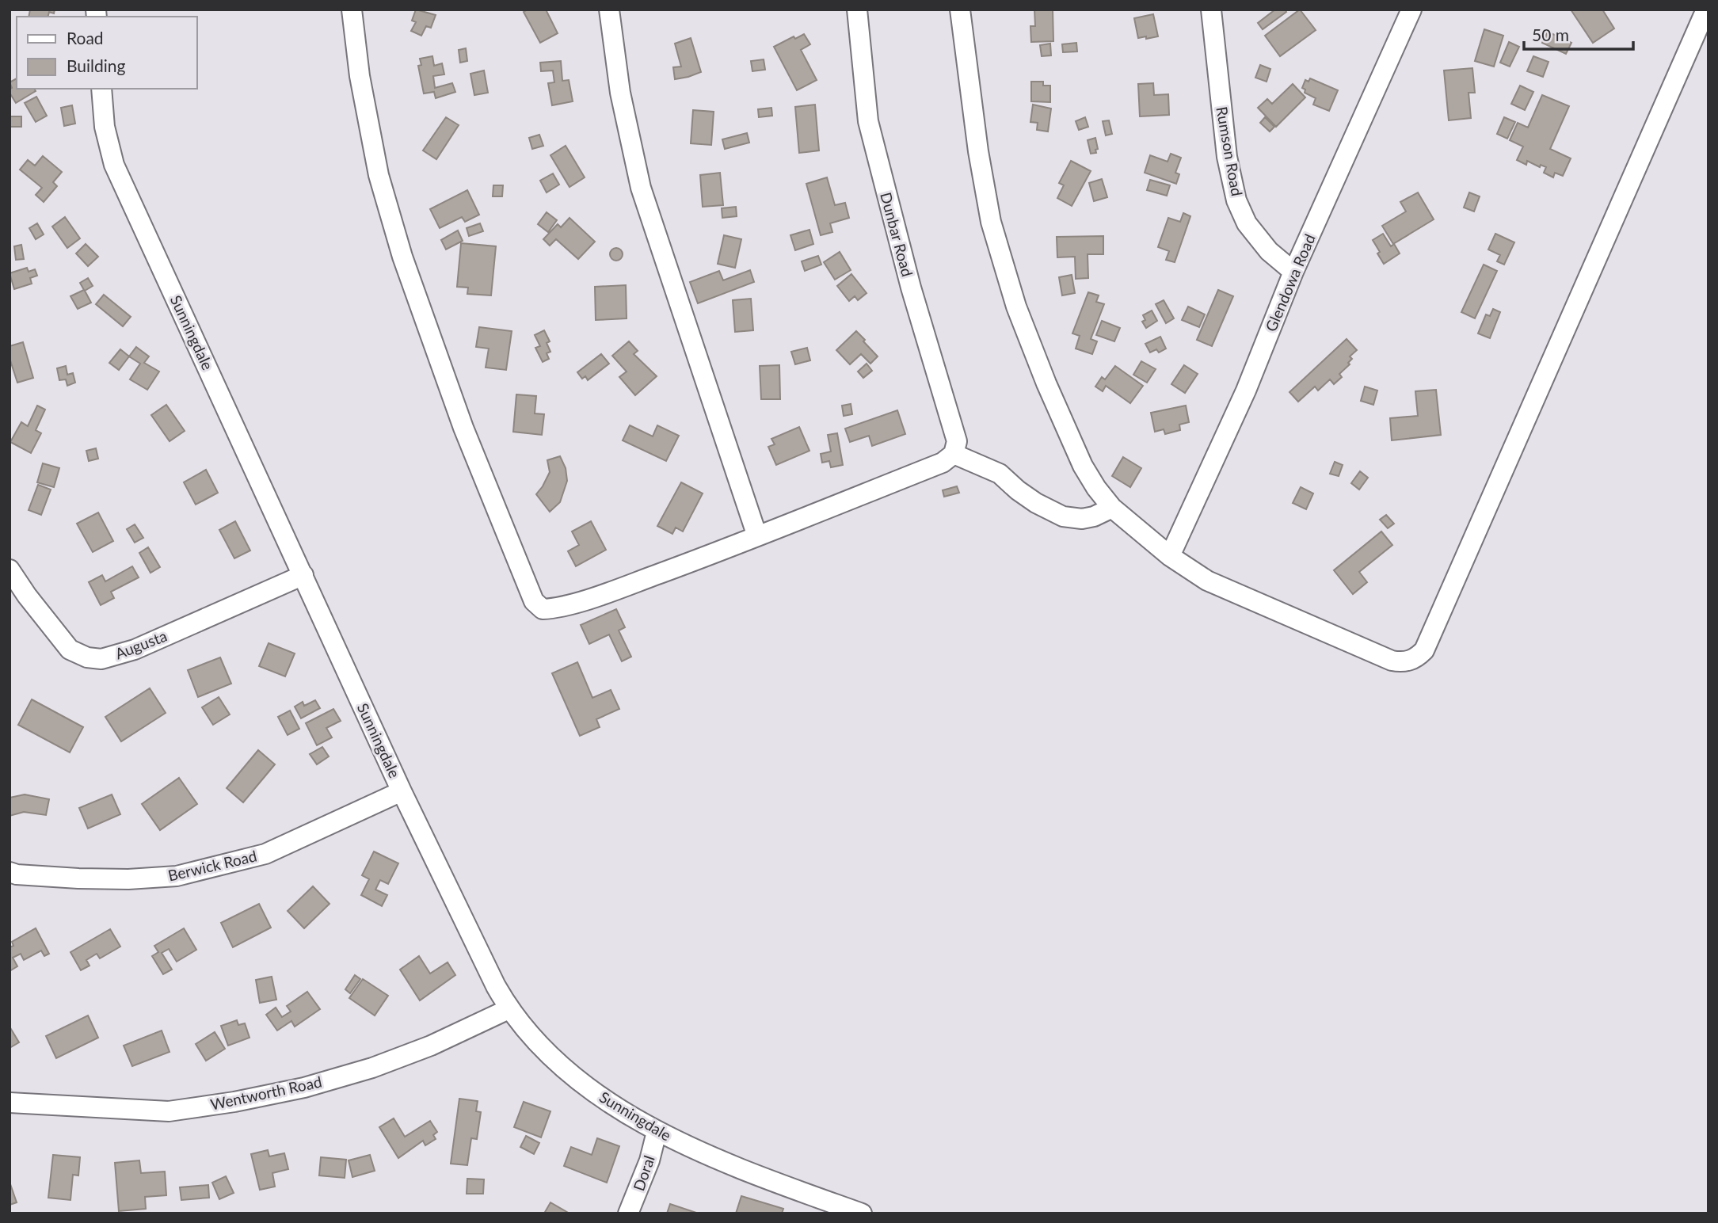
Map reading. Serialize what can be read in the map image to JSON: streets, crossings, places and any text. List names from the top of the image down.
{
  "streets": {
    "street": [
      "Rumson Road",
      "Dunbar Road",
      "Glendowa Road",
      "Sunningdale",
      "Augusta",
      "Berwick Road",
      "Wentworth Road",
      "Doral"
    ]
  },
  "crossings": [
    ["Rumson Road", "Glendowa Road"],
    ["Sunningdale", "Augusta"],
    ["Sunningdale", "Berwick Road"],
    ["Sunningdale", "Wentworth Road"],
    ["Sunningdale", "Doral"]
  ],
  "legend": ["Road", "Building"],
  "scale_bar": "50 m"
}
